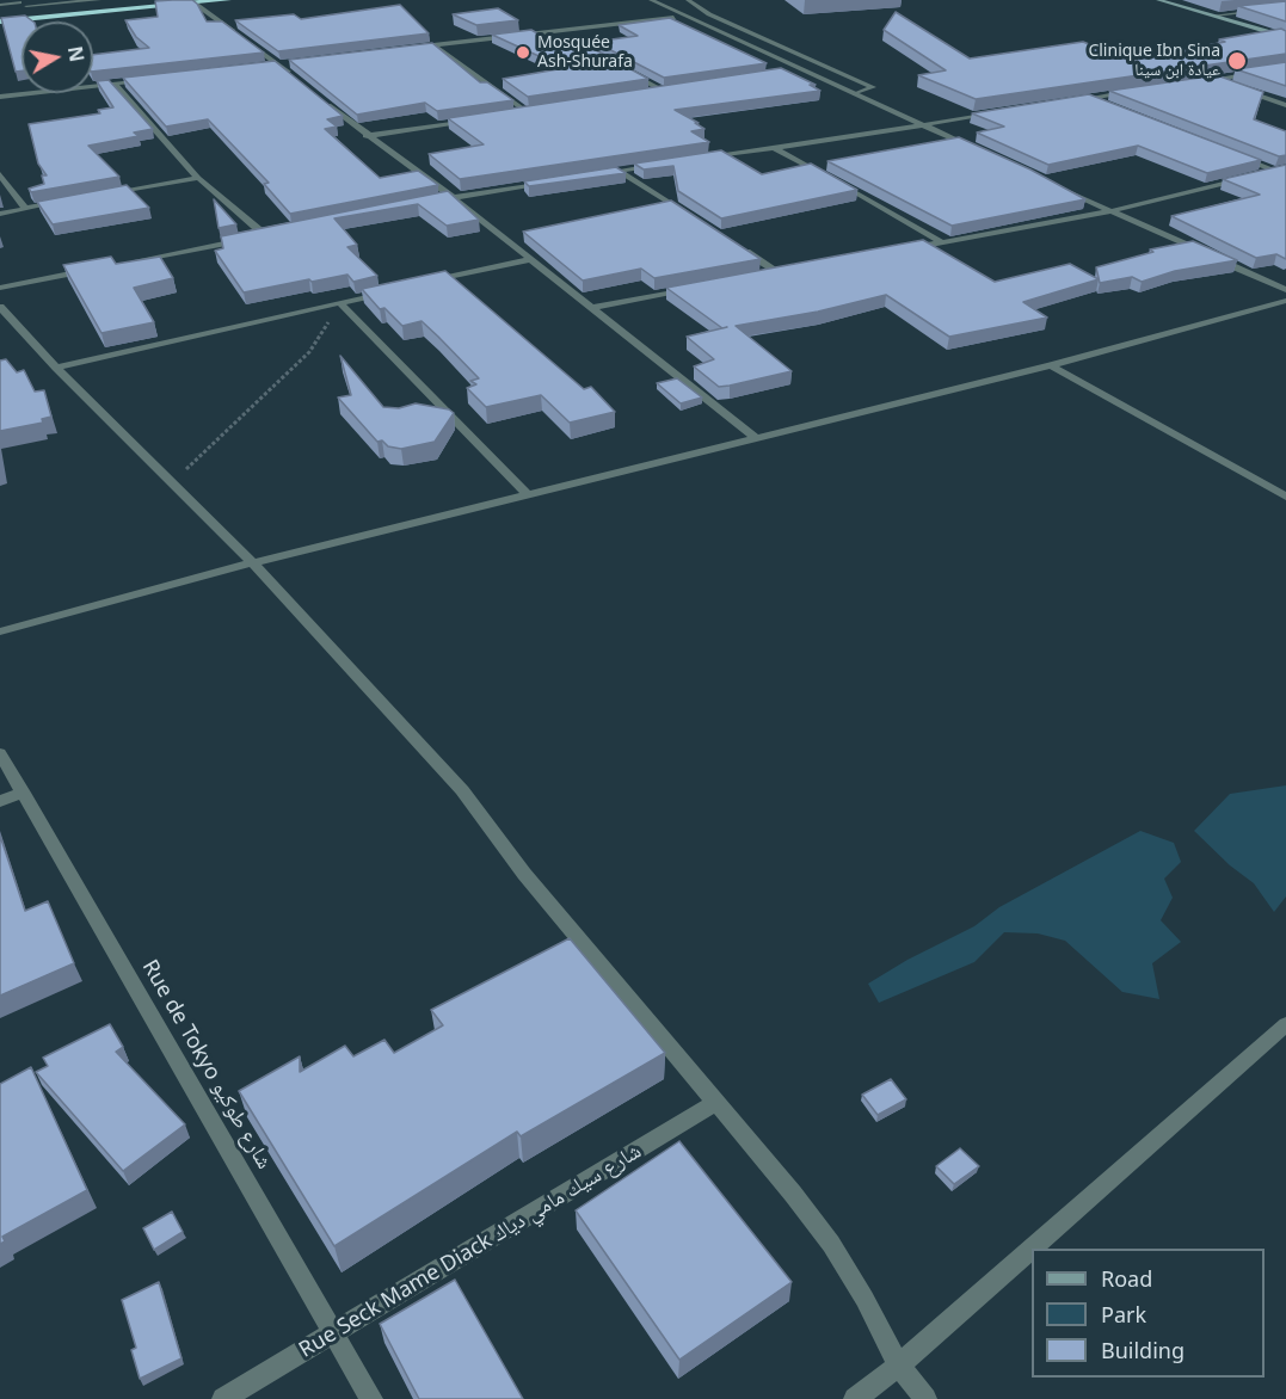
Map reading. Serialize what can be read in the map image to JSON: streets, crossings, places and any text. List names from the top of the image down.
{
  "streets": {
    "street": ["Rue de Tokyo شارع طوكيو", "Rue Seck Mame Diack شارع سيك مامي دياك"]
  },
  "crossings": [
    ["Rue de Tokyo شارع طوكيو", "Rue Seck Mame Diack شارع سيك مامي دياك"]
  ],
  "places": ["Mosquée Ash-Shurafa", "Clinique Ibn Sina عيادة ابن سينا"],
  "legend": ["Road", "Park", "Building"],
  "north": "right"
}
